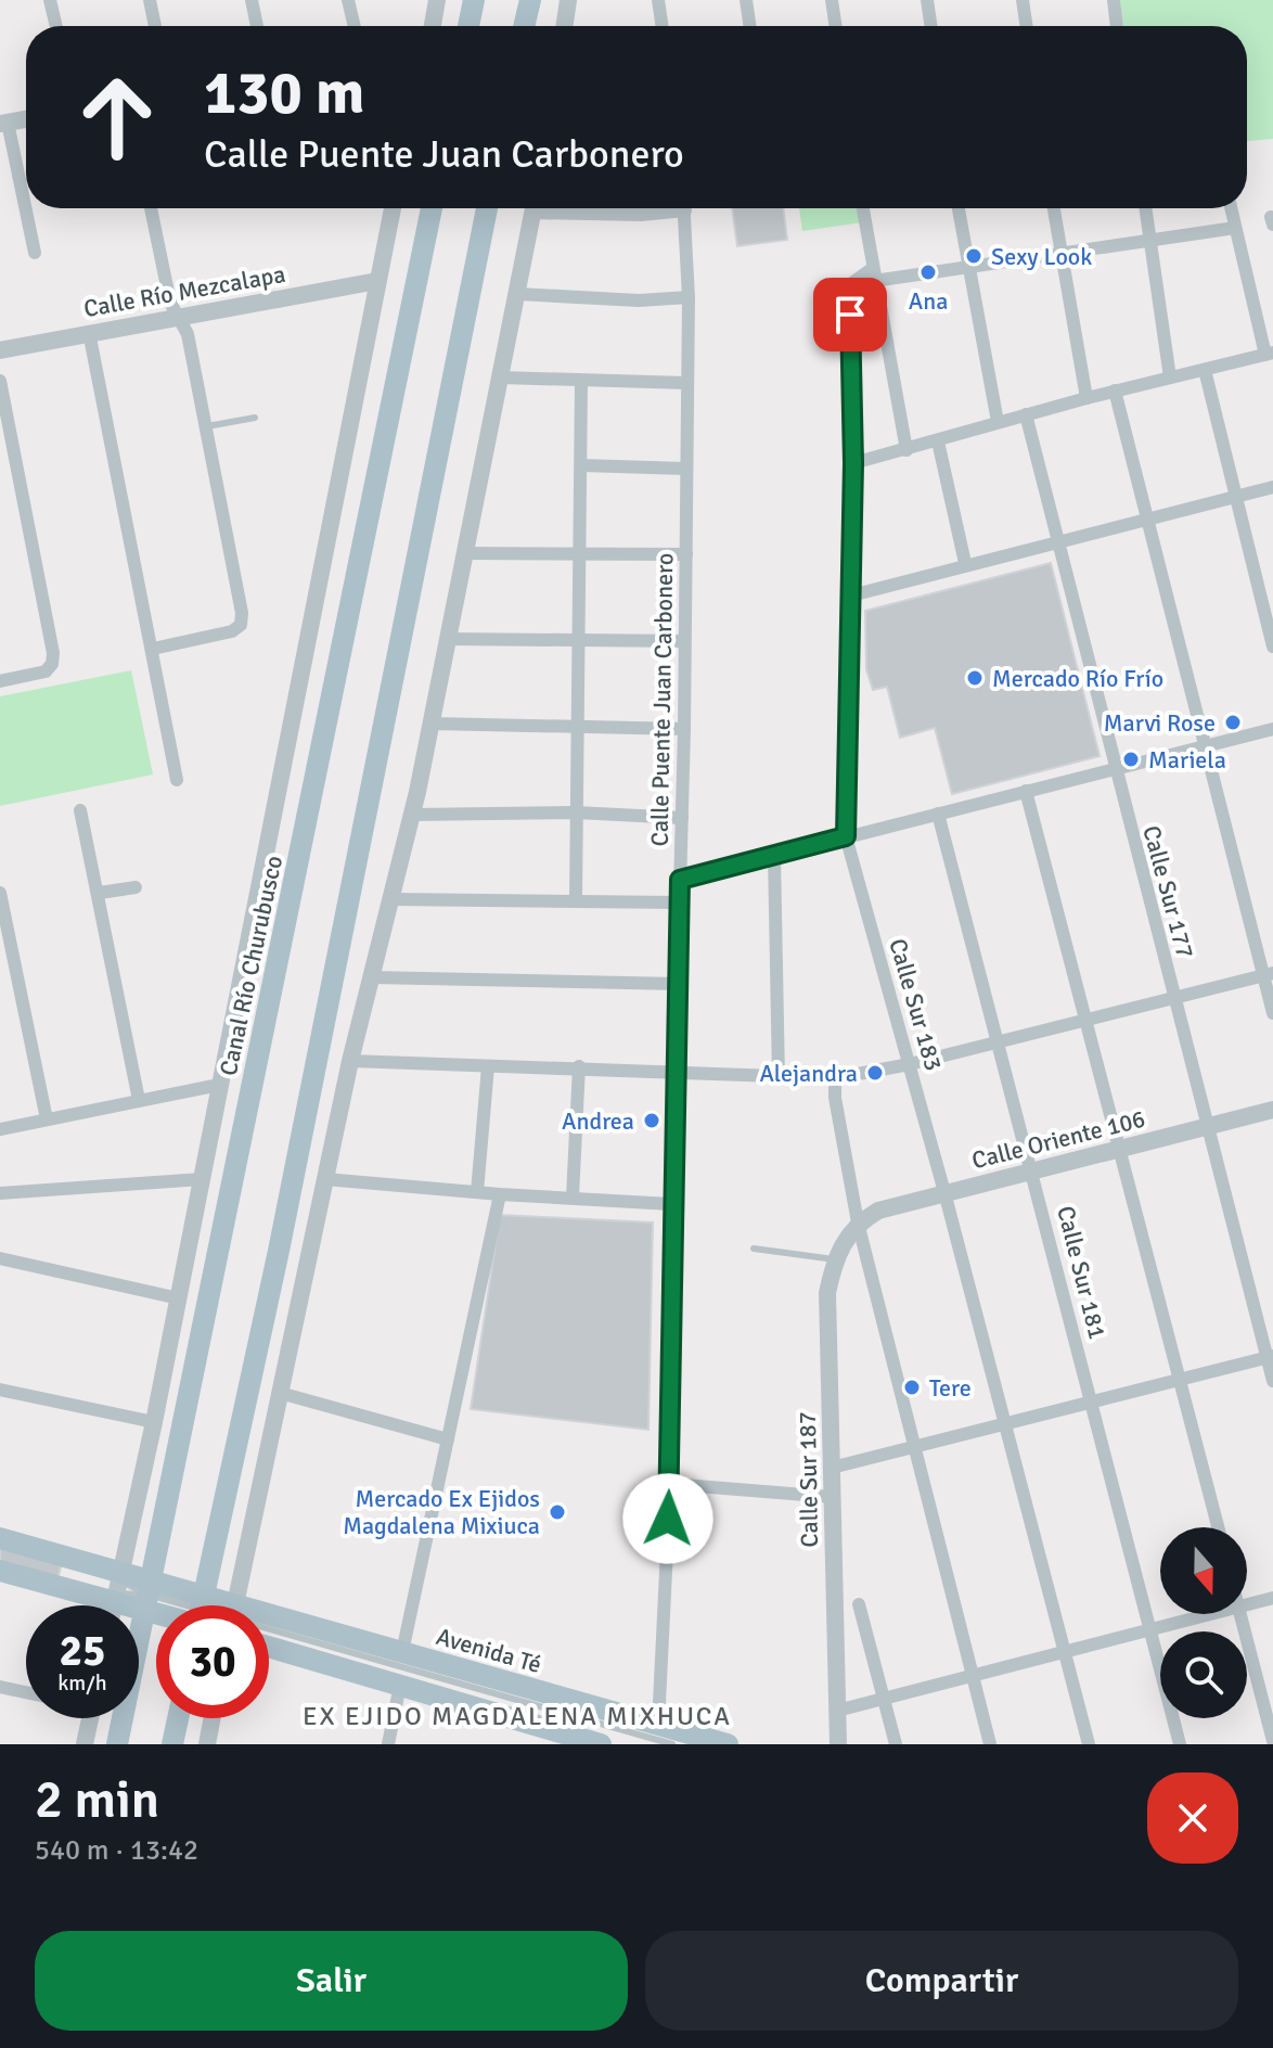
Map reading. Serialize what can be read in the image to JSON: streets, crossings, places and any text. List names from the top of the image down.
{
  "streets": {
    "main road": ["Canal Río Churubusco", "Avenida Té"],
    "street": [
      "Calle Río Mezcalapa",
      "Calle Puente Juan Carbonero",
      "Calle Sur 177",
      "Calle Sur 183",
      "Calle Oriente 106",
      "Calle Sur 181",
      "Calle Sur 187"
    ]
  },
  "crossings": [
    ["Calle Río Mezcalapa", "Canal Río Churubusco"],
    ["Calle Puente Juan Carbonero", "Avenida Té"],
    ["Calle Sur 177", "Calle Oriente 106"],
    ["Calle Sur 183", "Calle Oriente 106"],
    ["Calle Oriente 106", "Calle Sur 181"],
    ["Calle Oriente 106", "Calle Sur 187"]
  ],
  "districts": ["EX EJIDO MAGDALENA MIXHUCA"],
  "places": [
    "Sexy Look",
    "Ana",
    "Mercado Río Frío",
    "Marvi Rose",
    "Mariela",
    "Alejandra",
    "Andrea",
    "Tere",
    "Mercado Ex Ejidos Magdalena Mixiuca"
  ],
  "north": "bottom",
  "page": {
    "turn": ["130 m", "Calle Puente Juan Carbonero"],
    "speed": "25 km/h",
    "limit": "30",
    "heading": ["2 min", "540 m · 13:42"],
    "buttons": ["Salir", "Compartir"]
  }
}
